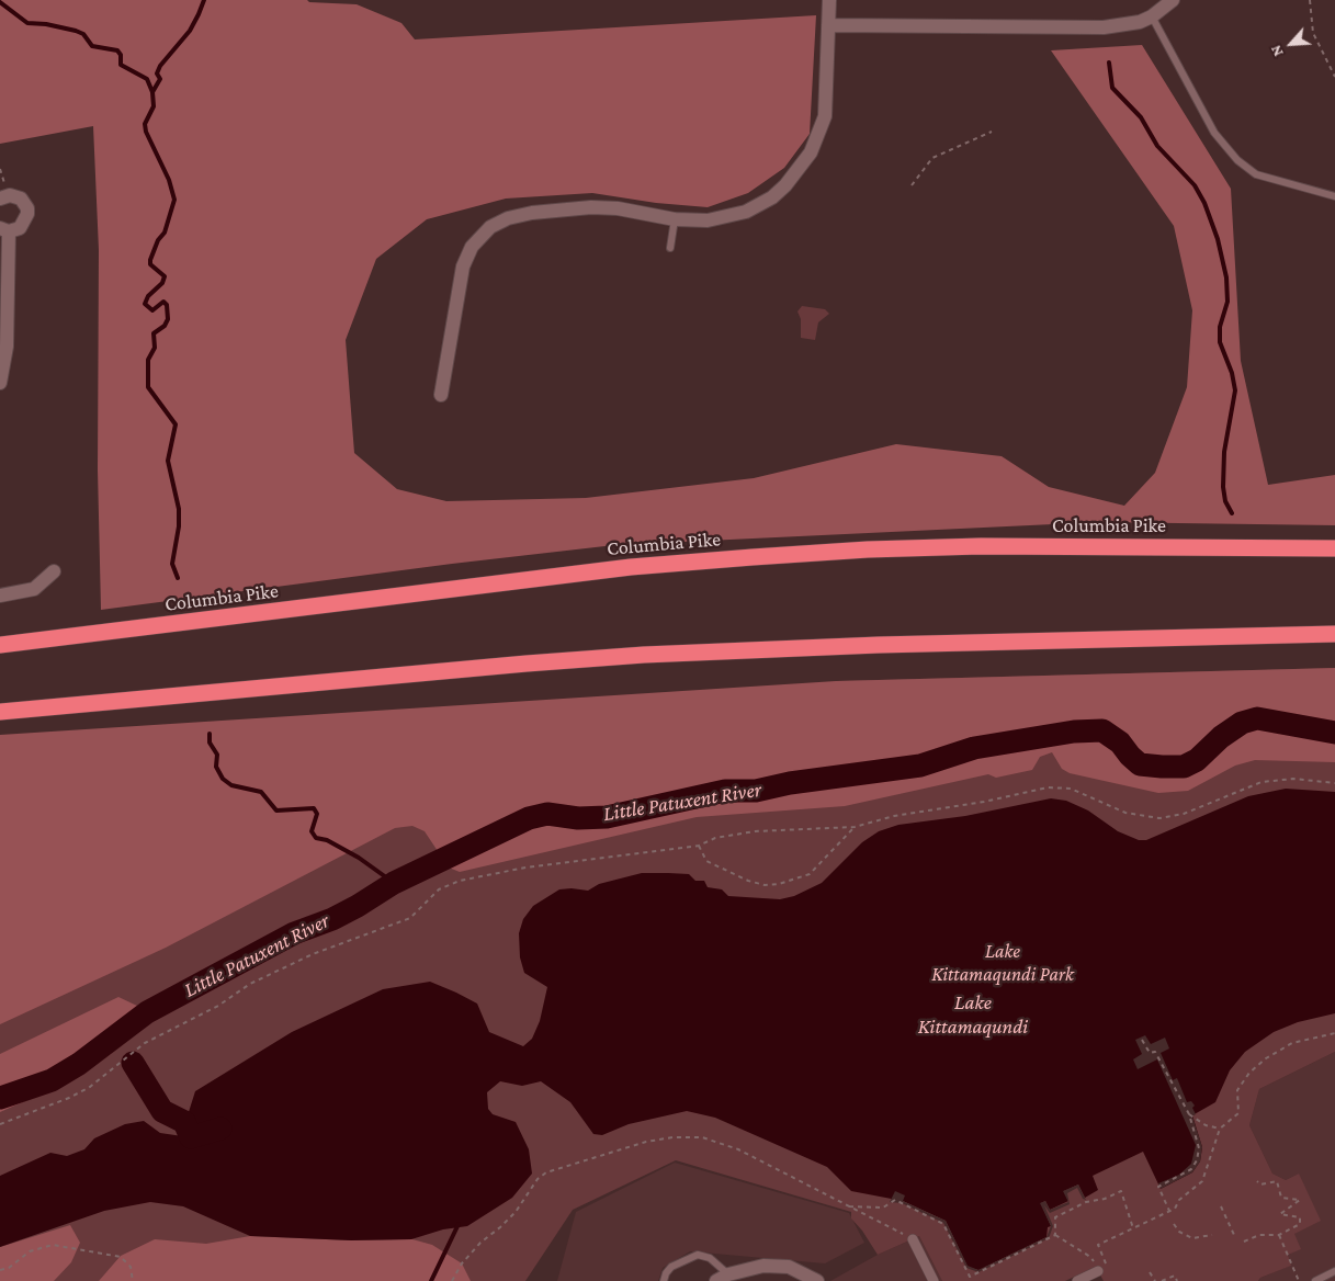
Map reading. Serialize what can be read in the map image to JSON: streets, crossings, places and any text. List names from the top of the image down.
{
  "streets": {
    "highway": ["Columbia Pike"]
  },
  "water": ["Little Patuxent River", "Lake Kittamaqundi"],
  "parks": ["Lake Kittamaqundi Park"],
  "north": "bottom left"
}
